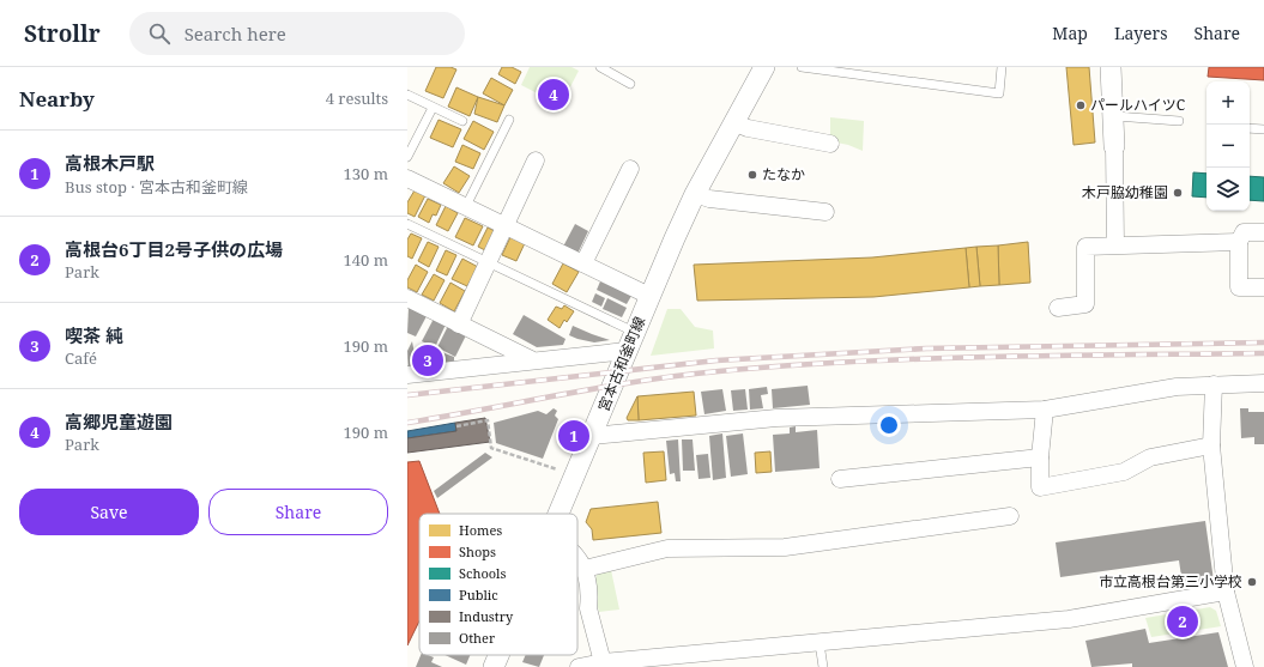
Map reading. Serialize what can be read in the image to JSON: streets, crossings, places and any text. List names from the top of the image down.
{
  "streets": {
    "street": ["宮本古和釜町線"]
  },
  "places": [
    "パールハイツC",
    "たなか",
    "木戸脇幼稚園",
    "市立高根台第三小学校"
  ],
  "legend": [
    "Homes",
    "Shops",
    "Schools",
    "Public",
    "Industry",
    "Other"
  ],
  "page": {
    "header": "Strollr",
    "search": "Search here",
    "nav": ["Map", "Layers", "Share"],
    "heading": ["Nearby", "4 results"],
    "pins": [
      "4",
      "3",
      "1",
      "2"
    ],
    "map_buttons": ["+", "−"],
    "list": [
      {
        "mark": "1",
        "name": "高根木戸駅",
        "note": "Bus stop · 宮本古和釜町線",
        "value": "130 m"
      },
      {
        "mark": "2",
        "name": "高根台6丁目2号子供の広場",
        "note": "Park",
        "value": "140 m"
      },
      {
        "mark": "3",
        "name": "喫茶 純",
        "note": "Café",
        "value": "190 m"
      },
      {
        "mark": "4",
        "name": "高郷児童遊園",
        "note": "Park",
        "value": "190 m"
      }
    ],
    "buttons": ["Save", "Share"]
  }
}
